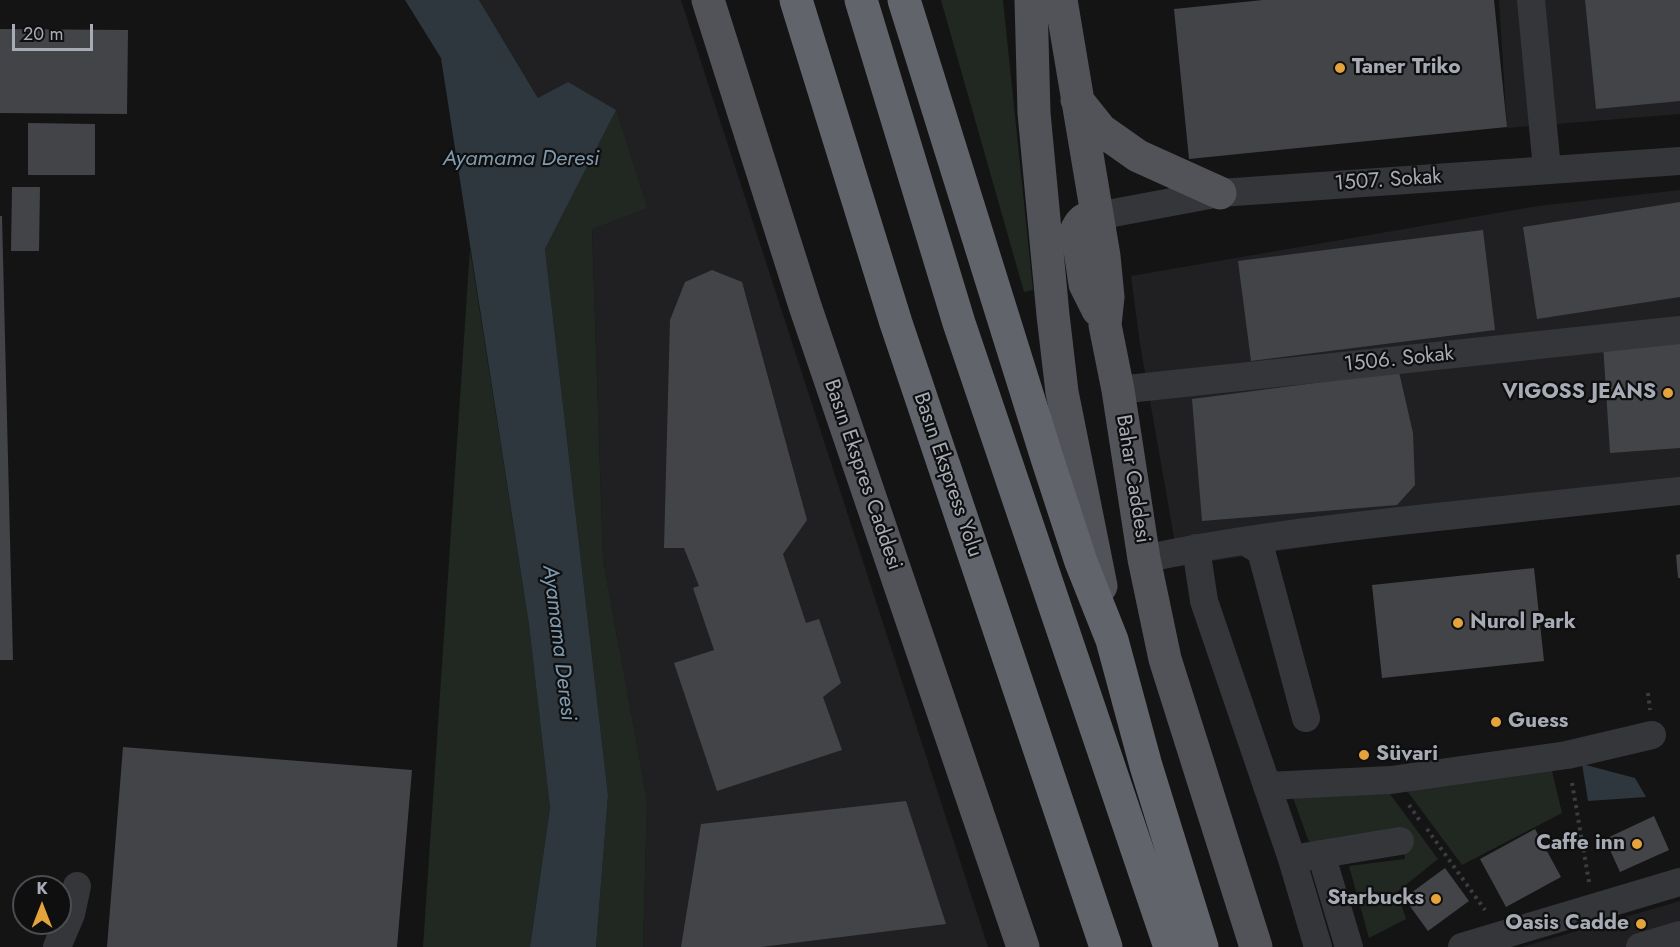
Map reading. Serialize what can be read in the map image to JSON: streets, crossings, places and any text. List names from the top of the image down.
{
  "streets": {
    "highway": ["Basın Ekspress Yolu"],
    "main road": ["Basın Ekspres Caddesi", "Bahar Caddesi"],
    "street": ["1507. Sokak", "1506. Sokak"]
  },
  "crossings": [
    ["1507. Sokak", "Bahar Caddesi"],
    ["1506. Sokak", "Bahar Caddesi"]
  ],
  "water": ["Ayamama Deresi"],
  "places": [
    "Taner Triko",
    "VIGOSS JEANS",
    "Nurol Park",
    "Guess",
    "Süvari",
    "Caffe inn",
    "Starbucks",
    "Oasis Cadde"
  ],
  "scale_bar": "20 m",
  "north": "top"
}
